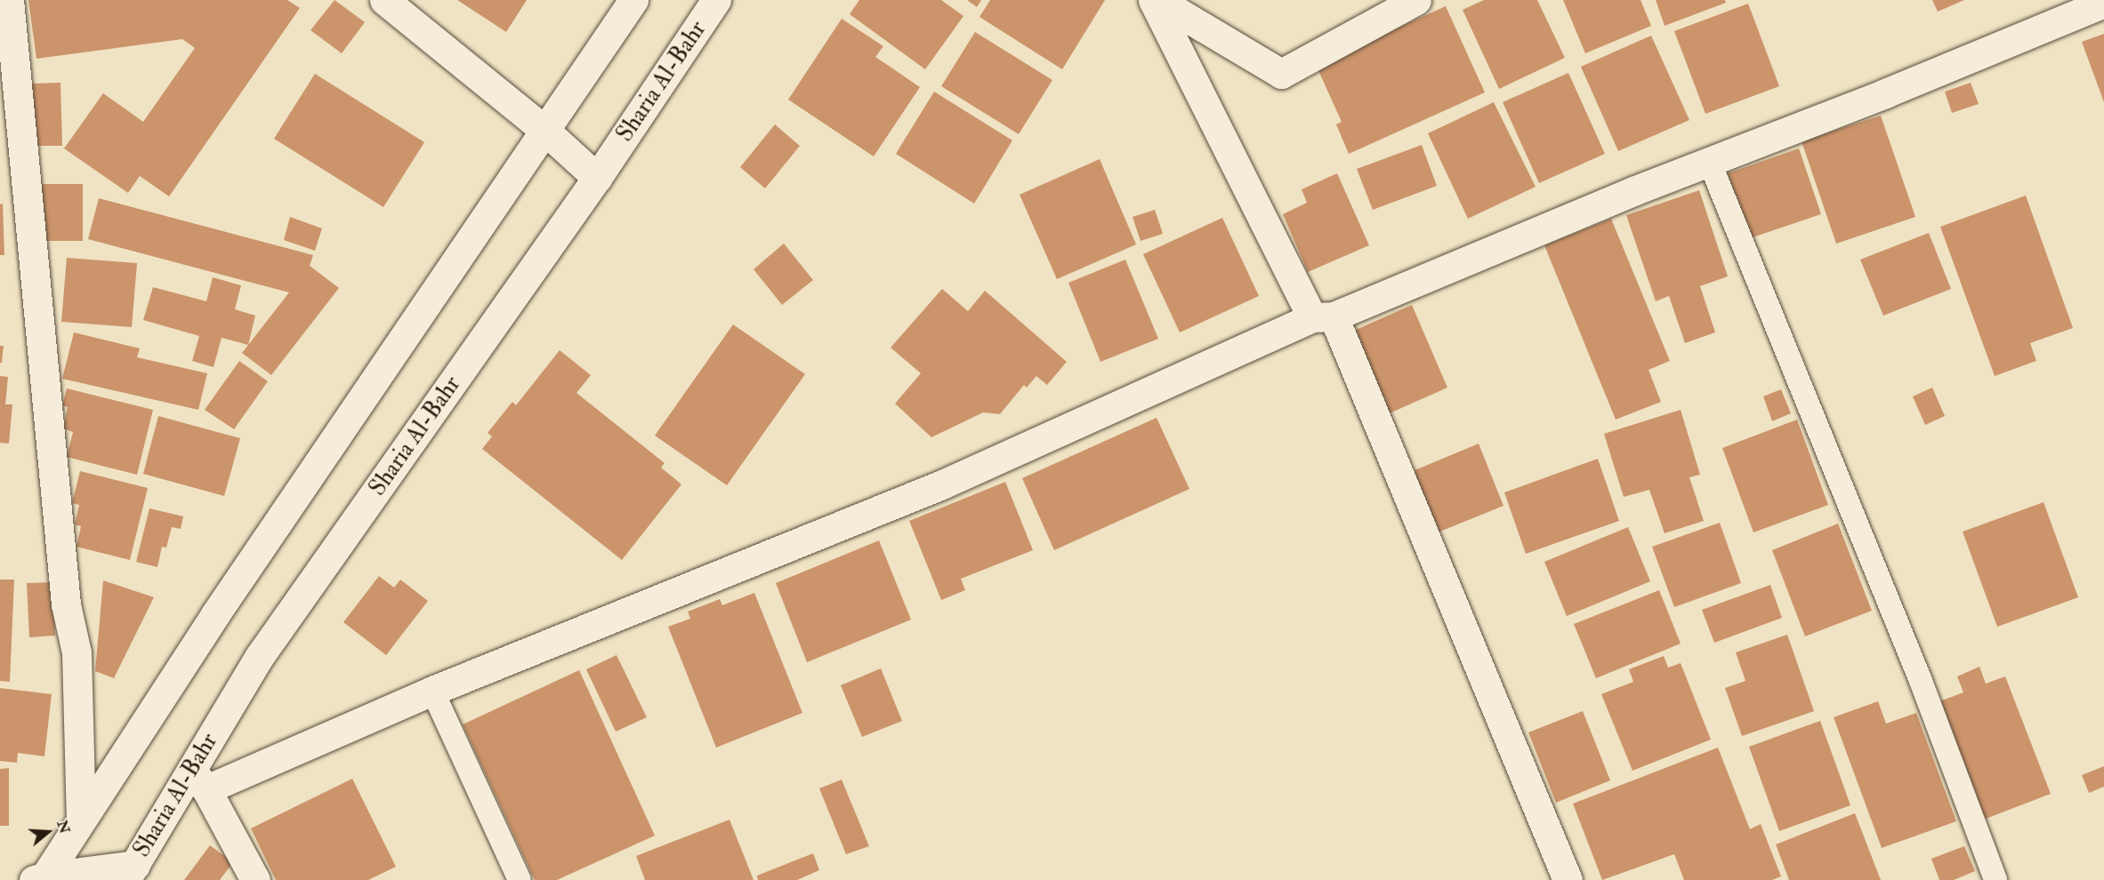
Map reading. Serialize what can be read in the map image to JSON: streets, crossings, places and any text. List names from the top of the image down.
{
  "streets": {
    "street": ["Sharia Al-Bahr"]
  },
  "north": "right"
}
